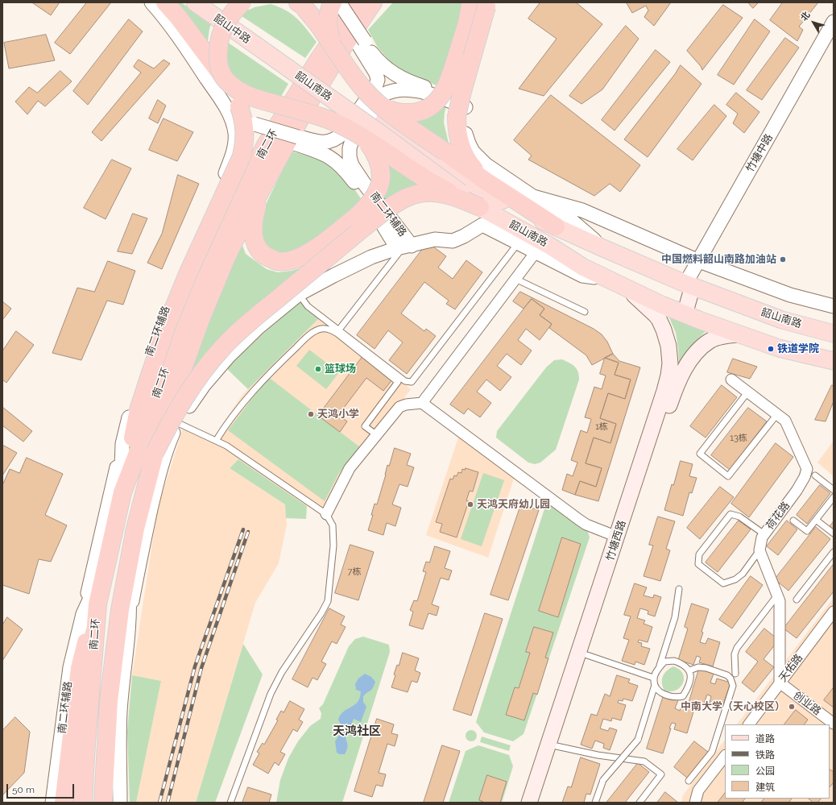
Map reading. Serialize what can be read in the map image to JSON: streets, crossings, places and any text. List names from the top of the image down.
{
  "streets": {
    "highway": ["南二环"],
    "main road": ["韶山中路", "韶山南路", "竹塘西路"],
    "street": [
      "竹塘中路",
      "南二环辅路",
      "荷花路",
      "天佑路",
      "创业路"
    ]
  },
  "crossings": [
    ["韶山中路", "韶山南路"],
    ["韶山南路", "竹塘中路"],
    ["韶山南路", "南二环辅路"],
    ["韶山南路", "竹塘西路"],
    ["南二环", "南二环辅路"],
    ["天佑路", "创业路"]
  ],
  "districts": ["天鸿社区"],
  "places": [
    "中国燃料韶山南路加油站",
    "铁道学院",
    "篮球场",
    "天鸿小学",
    "天鸿天府幼儿园",
    "中南大学（天心校区）"
  ],
  "house_numbers": ["1栋", "13栋", "7栋"],
  "legend": [
    "道路",
    "铁路",
    "公园",
    "建筑"
  ],
  "scale_bar": "50 m",
  "north": "top left"
}
